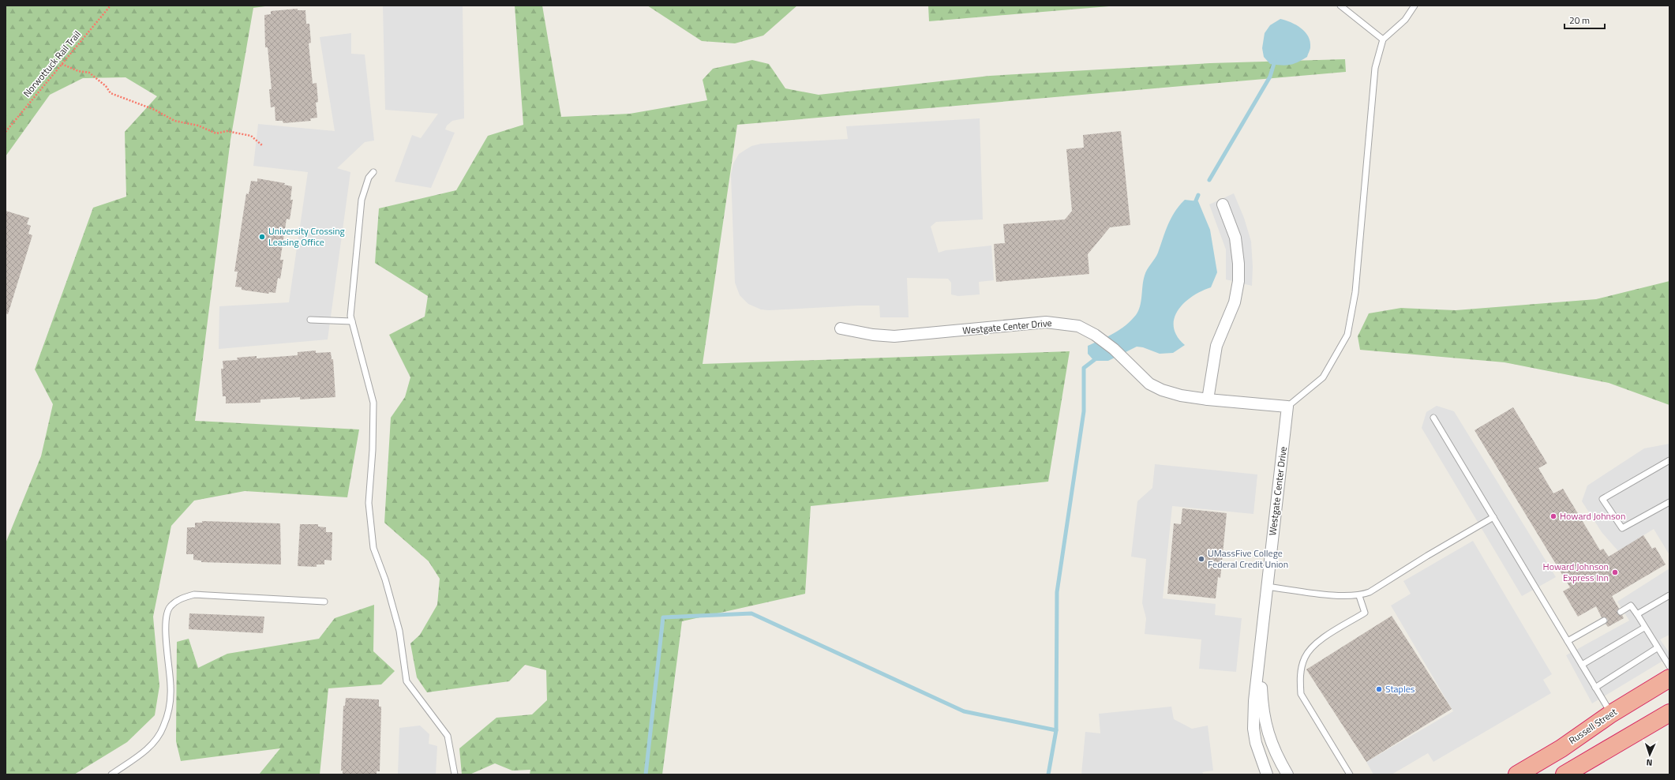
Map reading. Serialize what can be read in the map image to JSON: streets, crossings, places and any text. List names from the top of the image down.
{
  "streets": {
    "highway": ["Russell Street"],
    "street": ["Westgate Center Drive"],
    "path": ["Norwottuck Rail Trail"]
  },
  "places": [
    "University Crossing Leasing Office",
    "Howard Johnson",
    "UMassFive College Federal Credit Union",
    "Howard Johnson Express Inn",
    "Staples"
  ],
  "scale_bar": "20 m",
  "north": "bottom"
}
